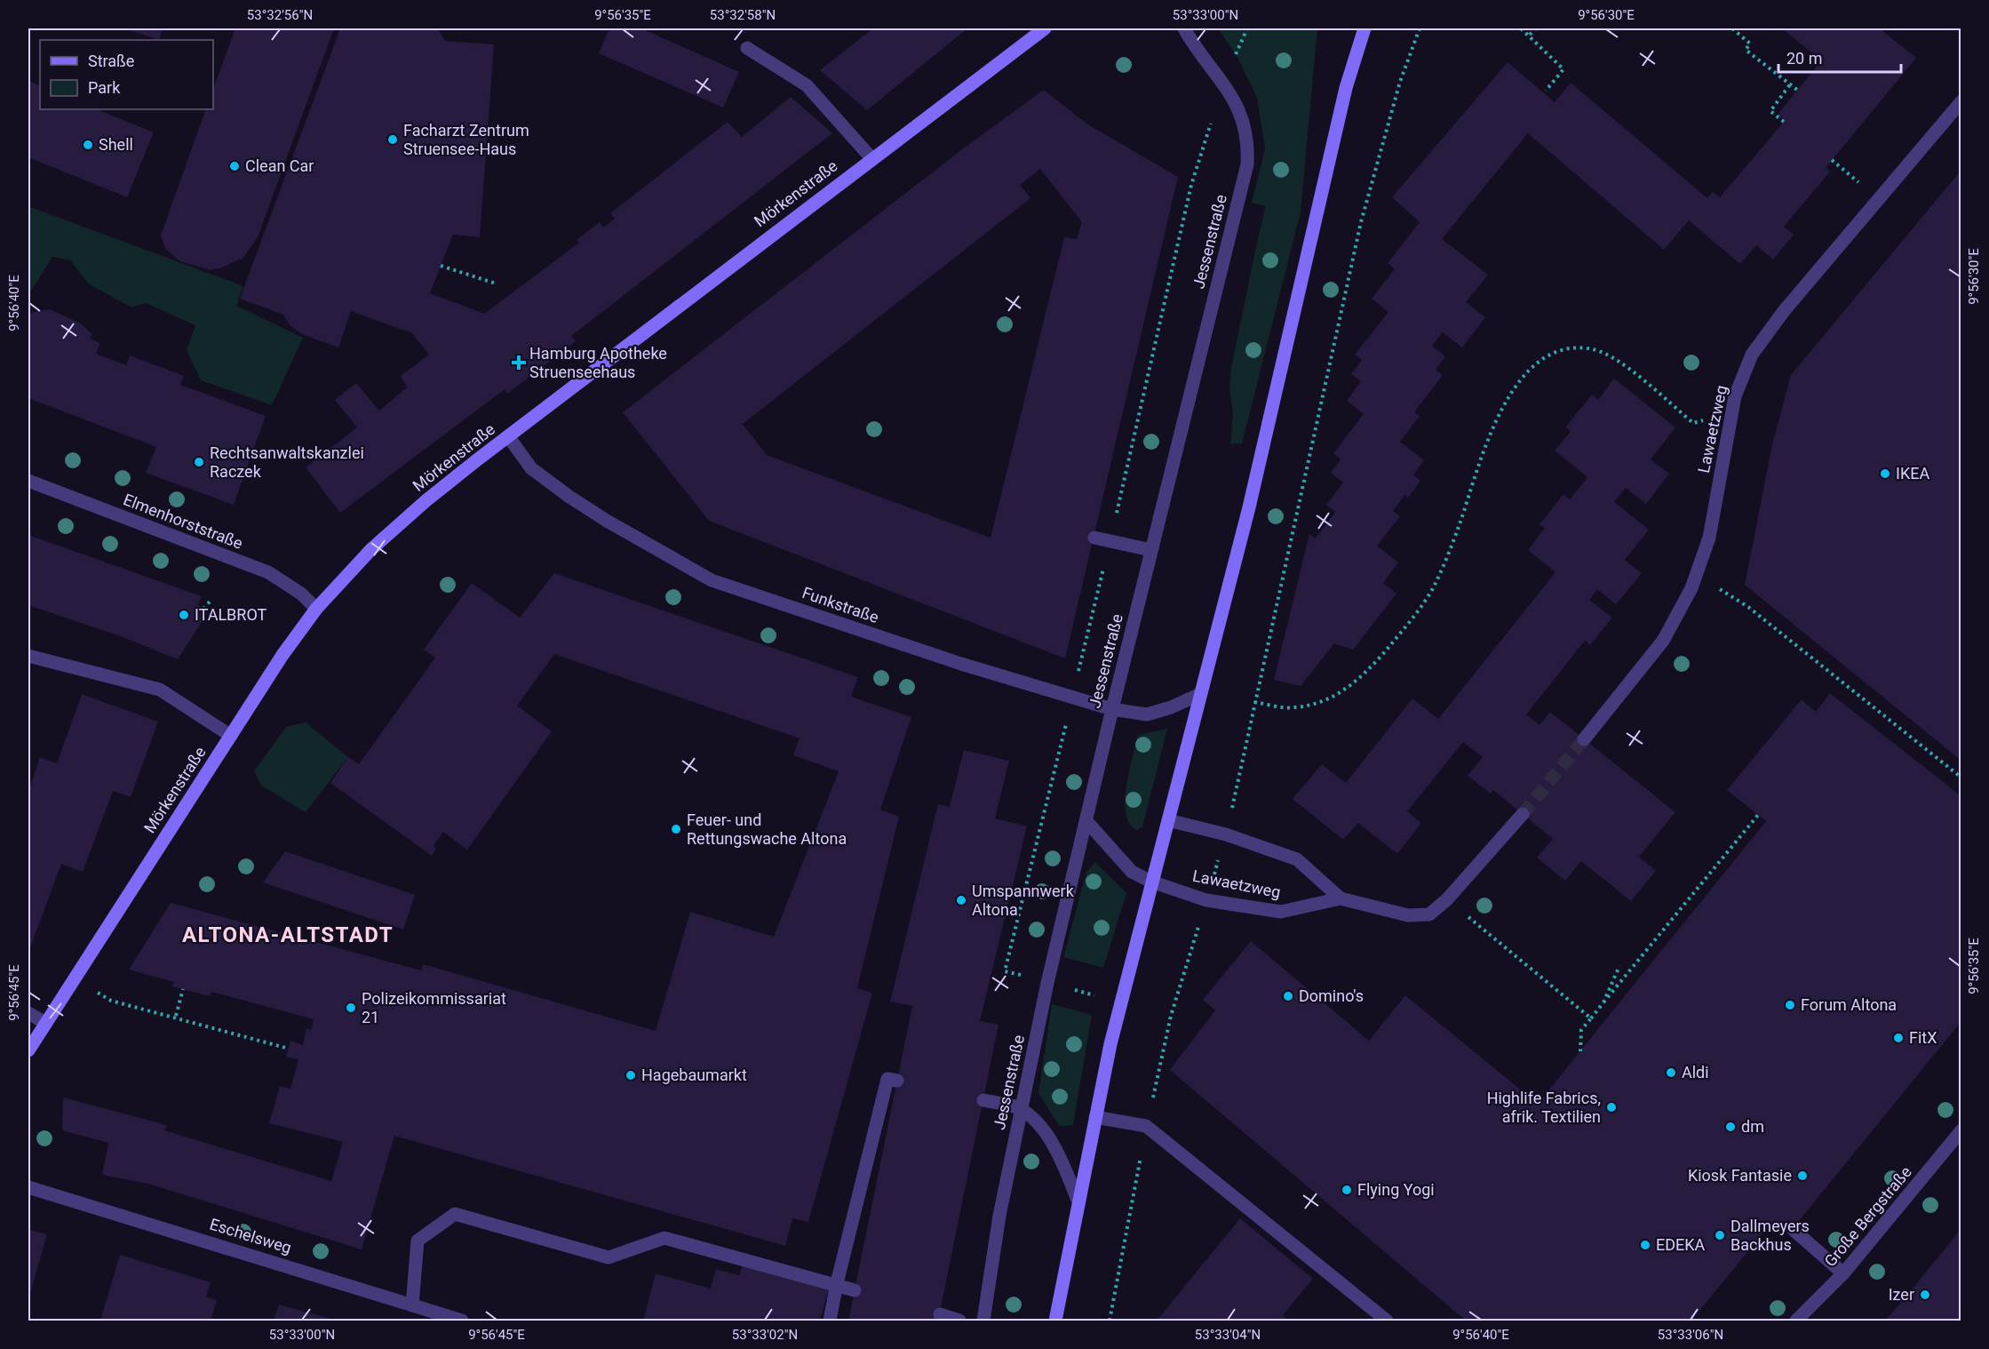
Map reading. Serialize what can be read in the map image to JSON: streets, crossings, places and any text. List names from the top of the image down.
{
  "streets": {
    "street": [
      "Mörkenstraße",
      "Jessenstraße",
      "Lawaetzweg",
      "Elmenhorststraße",
      "Funkstraße",
      "Große Bergstraße",
      "Eschelsweg"
    ]
  },
  "crossings": [
    ["Mörkenstraße", "Elmenhorststraße"],
    ["Mörkenstraße", "Funkstraße"],
    ["Jessenstraße", "Lawaetzweg"],
    ["Jessenstraße", "Funkstraße"]
  ],
  "districts": ["ALTONA-ALTSTADT"],
  "places": {
    "other": [
      "Facharzt Zentrum Struensee-Haus",
      "Shell",
      "Clean Car",
      "Rechtsanwaltskanzlei Raczek",
      "IKEA",
      "ITALBROT",
      "Feuer- und Rettungswache Altona",
      "Umspannwerk Altona",
      "Domino's",
      "Forum Altona",
      "Polizeikommissariat 21",
      "FitX",
      "Aldi",
      "Hagebaumarkt",
      "Highlife Fabrics, afrik. Textilien",
      "dm",
      "Kiosk Fantasie",
      "Flying Yogi",
      "Dallmeyers Backhus",
      "EDEKA",
      "Izer"
    ],
    "health": ["Hamburg Apotheke Struenseehaus"]
  },
  "legend": ["Straße", "Park"],
  "scale_bar": "20 m",
  "coordinates": [
    "53°32'56\"N",
    "9°56'35\"E",
    "53°32'58\"N",
    "53°33'00\"N",
    "9°56'30\"E",
    "9°56'40\"E",
    "9°56'45\"E",
    "53°33'02\"N",
    "53°33'04\"N",
    "53°33'06\"N"
  ]
}
